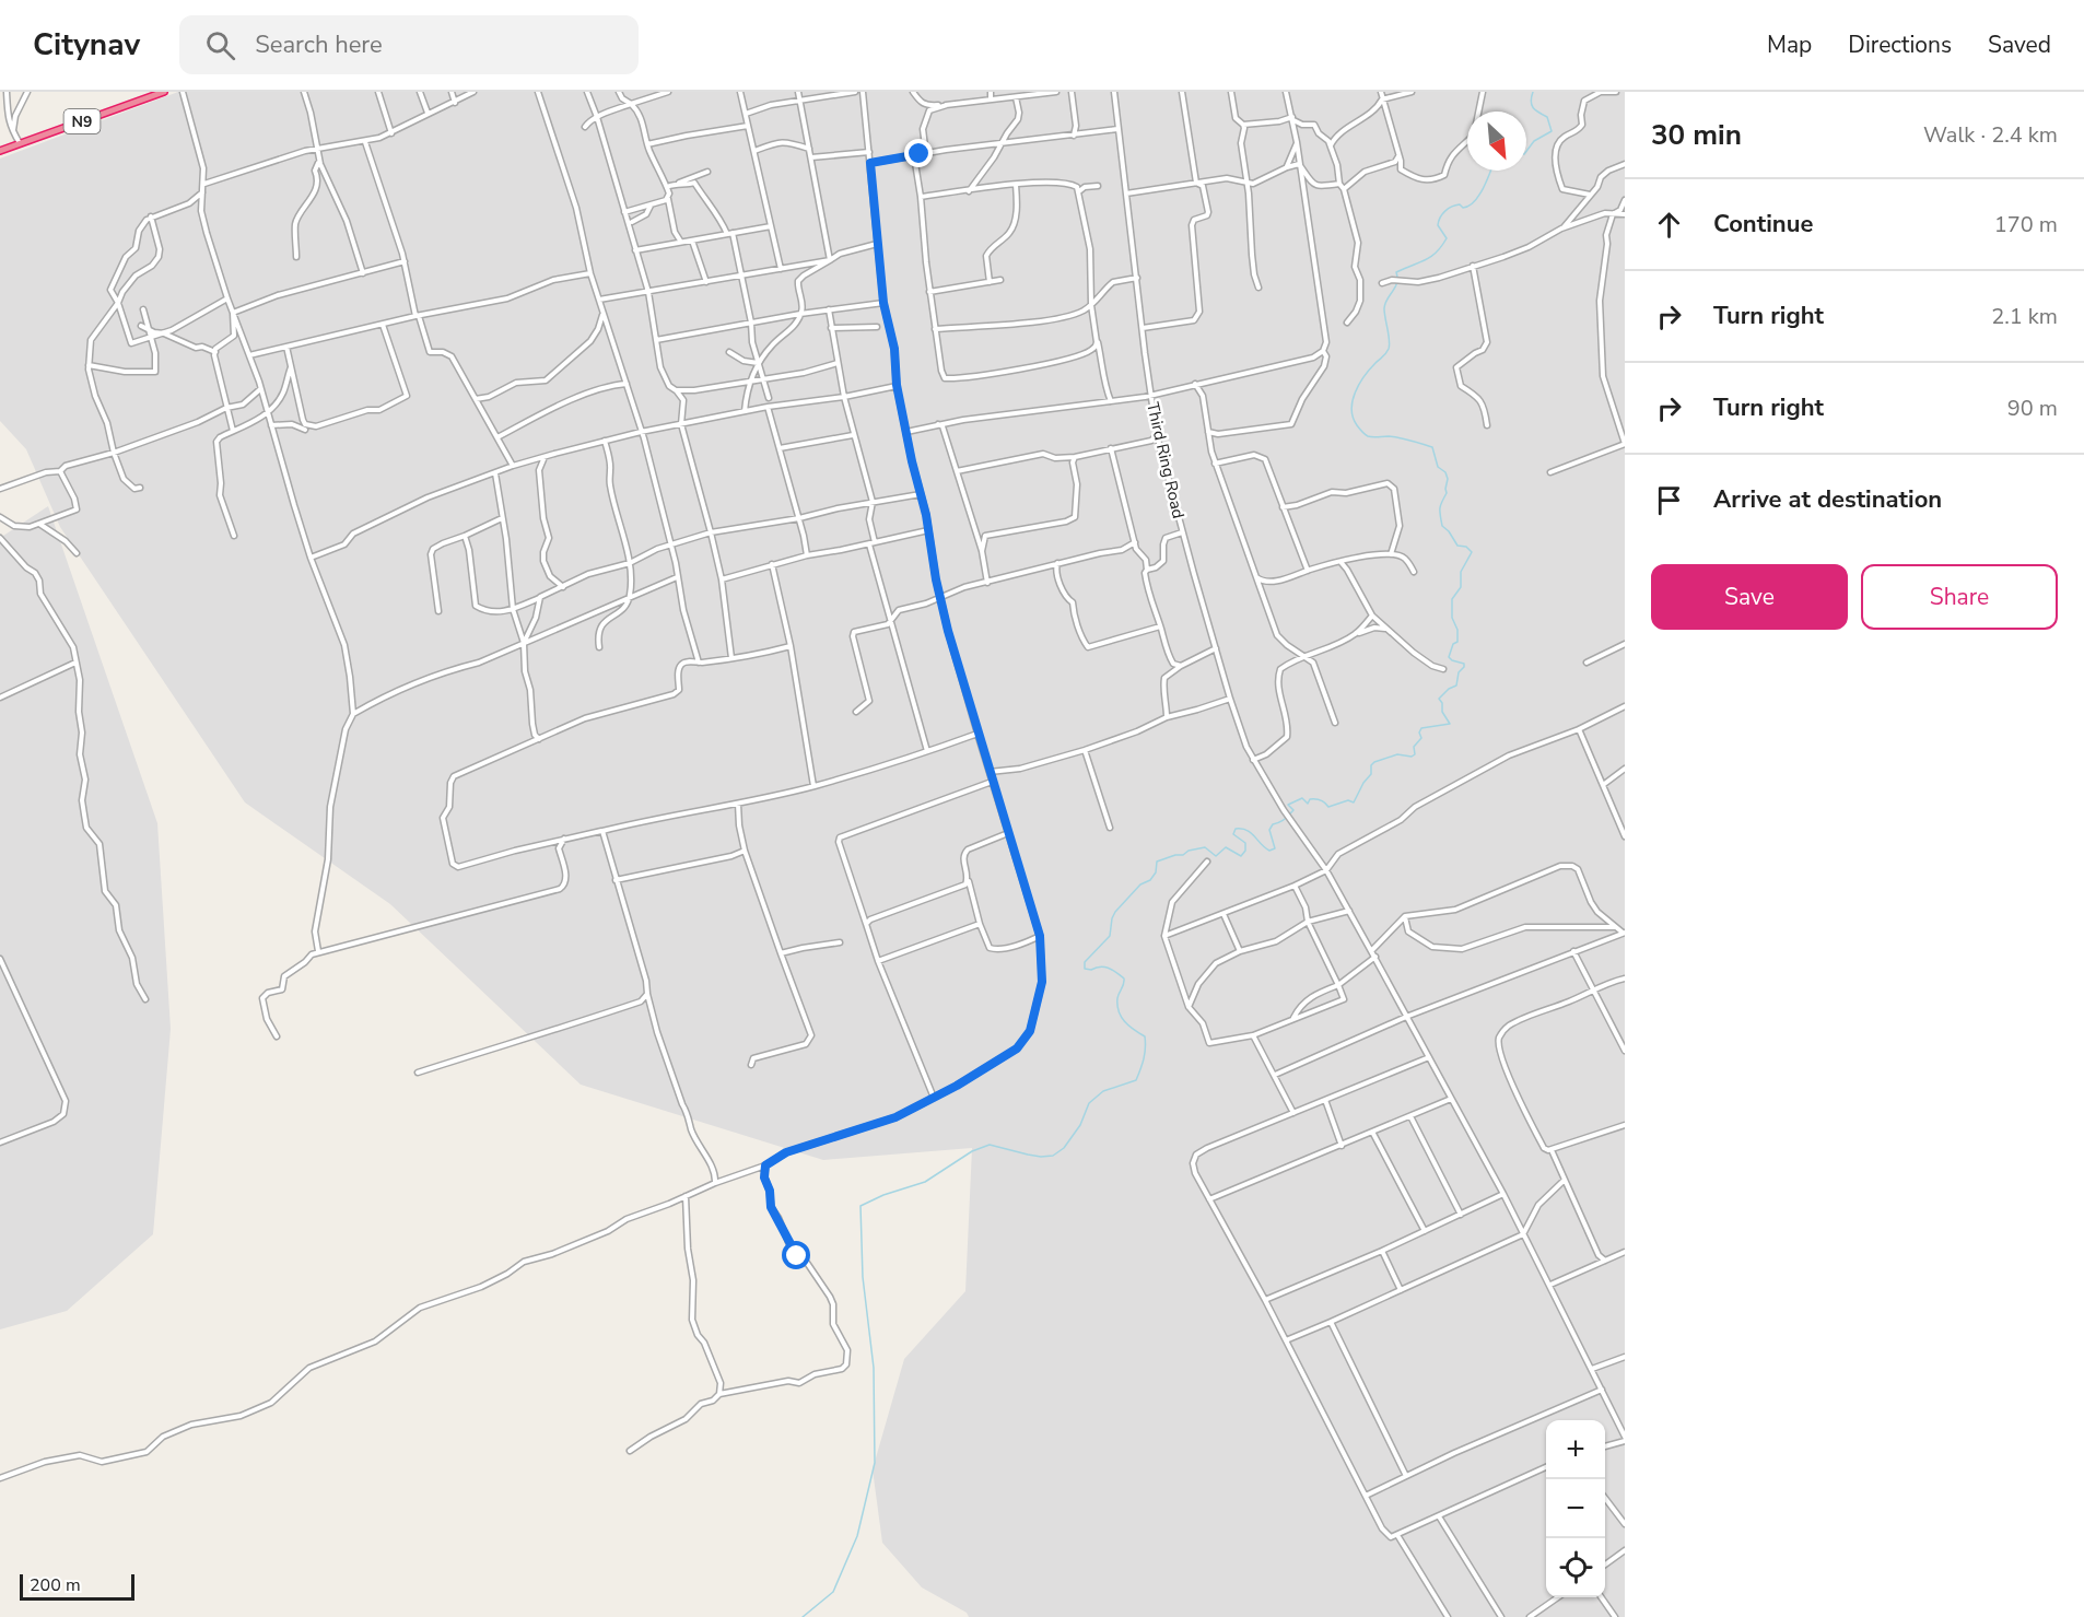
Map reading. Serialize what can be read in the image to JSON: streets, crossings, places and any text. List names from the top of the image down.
{
  "streets": {
    "highway": ["N9"],
    "street": ["Third Ring Road"]
  },
  "scale_bar": "200 m",
  "north": "bottom right",
  "page": {
    "header": "Citynav",
    "search": "Search here",
    "nav": ["Map", "Directions", "Saved"],
    "heading": ["30 min", "Walk · 2.4 km"],
    "list": [
      ["Continue", "170 m"],
      ["Turn right", "2.1 km"],
      ["Turn right", "90 m"],
      "Arrive at destination"
    ],
    "buttons": ["Save", "Share"],
    "map_buttons": ["+", "−"],
    "scale": "200 m"
  }
}
